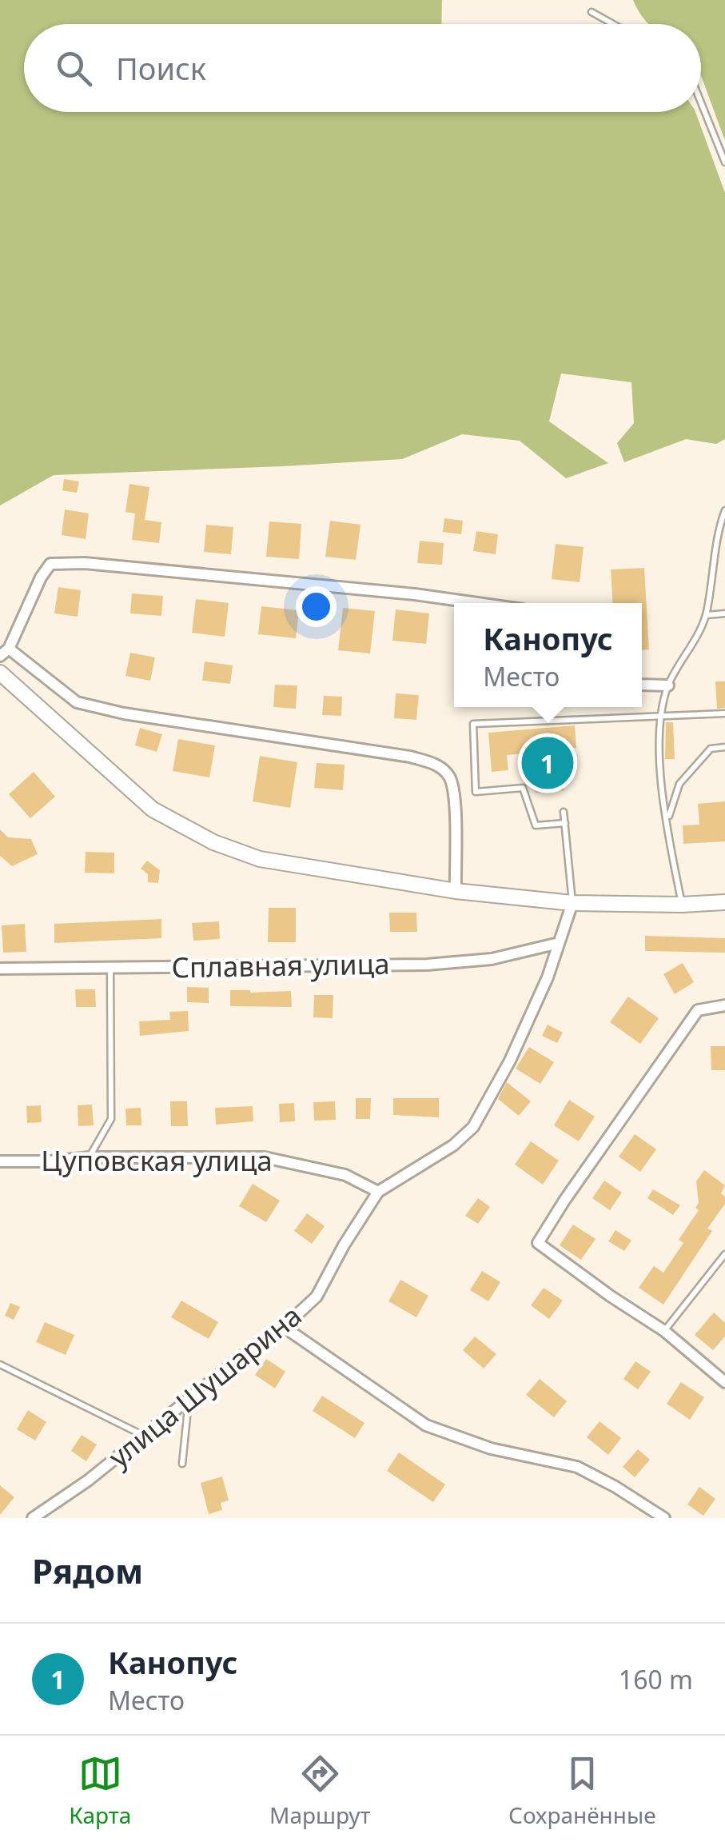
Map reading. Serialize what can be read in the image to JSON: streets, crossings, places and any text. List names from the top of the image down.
{
  "streets": {
    "street": ["Сплавная улица", "Цуповская улица", "улица Шушарина"]
  },
  "crossings": [
    ["Цуповская улица", "улица Шушарина"]
  ],
  "page": {
    "search": "Поиск",
    "popup": ["Канопус", "Место"],
    "pins": "1",
    "heading": "Рядом",
    "list": [
      {
        "mark": "1",
        "name": "Канопус",
        "note": "Место",
        "value": "160 m"
      }
    ],
    "nav": ["Карта", "Маршрут", "Сохранённые"]
  }
}
